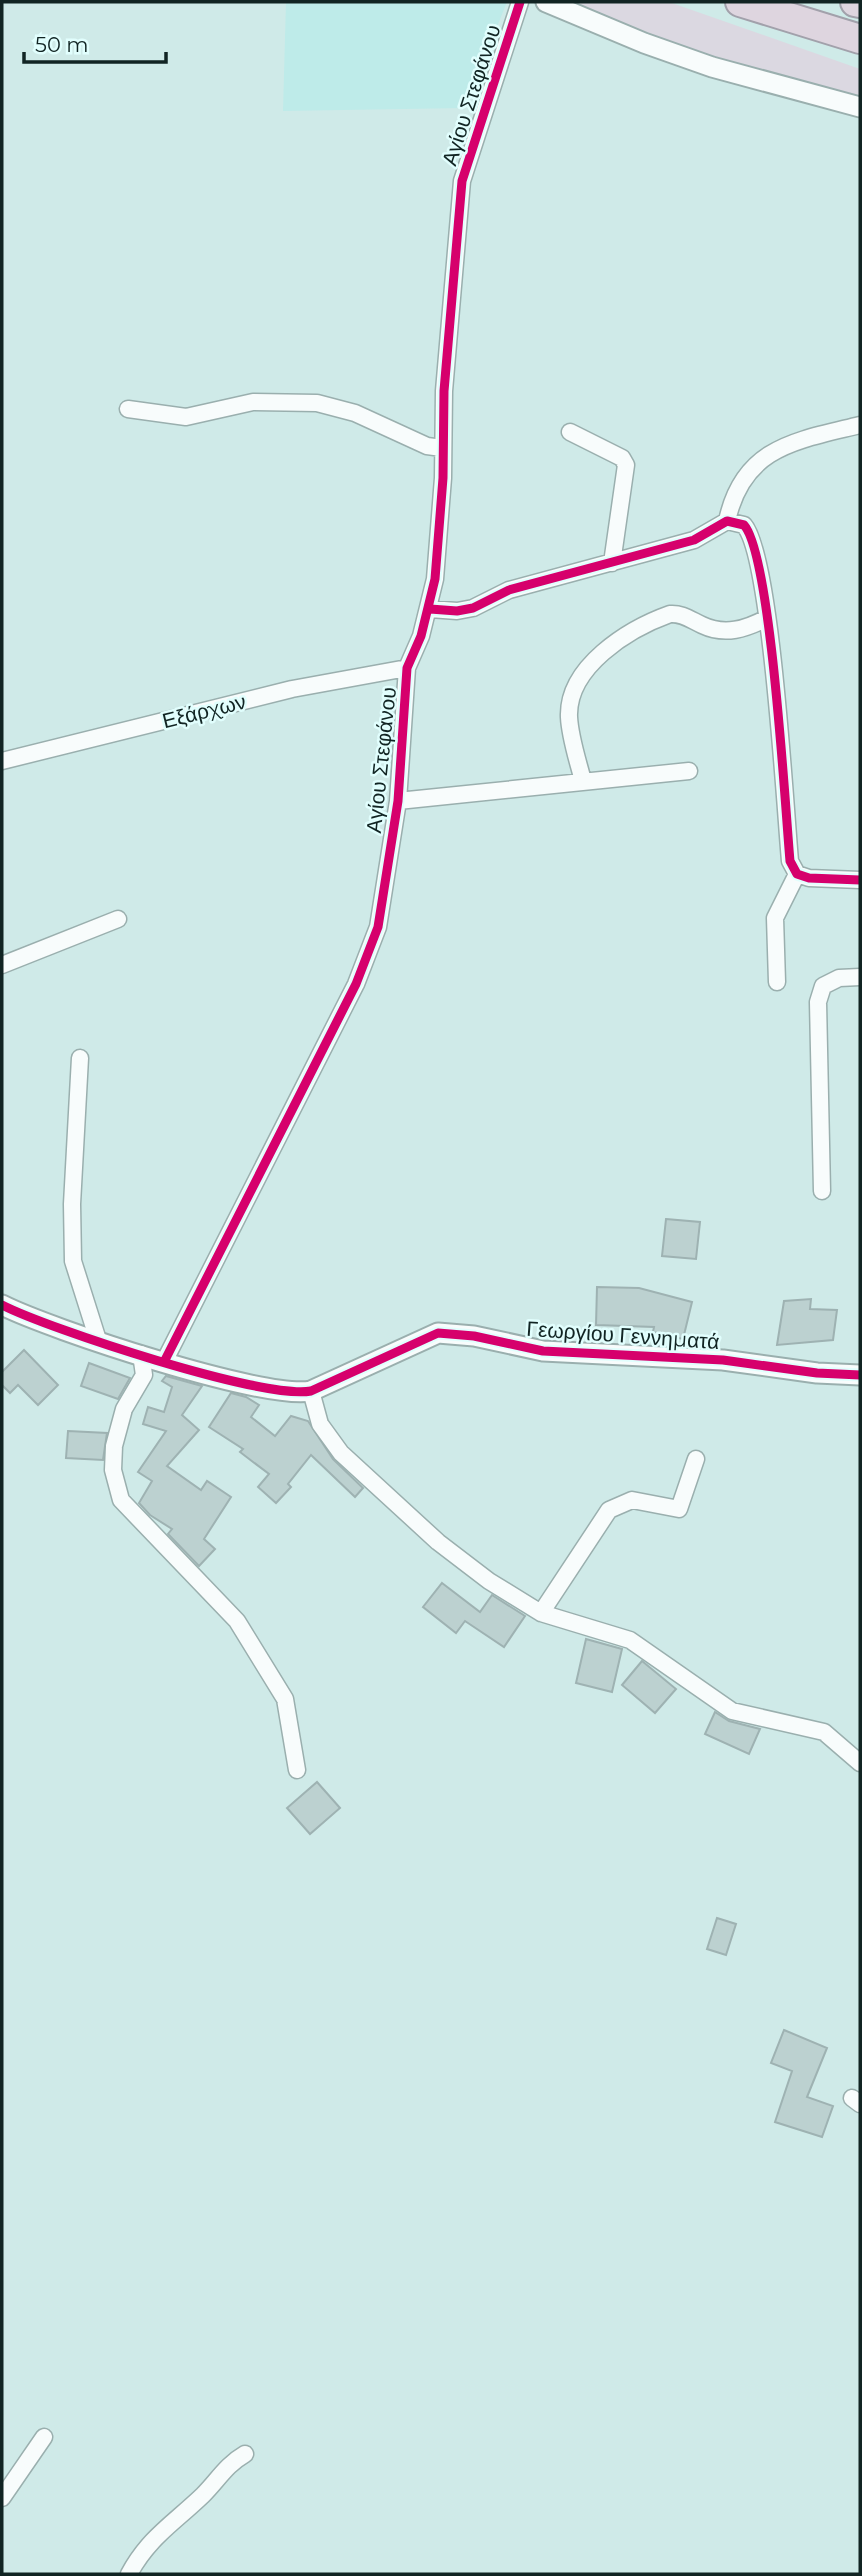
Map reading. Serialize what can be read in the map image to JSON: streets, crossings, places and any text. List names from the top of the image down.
{
  "streets": {
    "street": ["Αγίου Στεφάνου", "Εξάρχων", "Γεωργίου Γεννηματά"]
  },
  "crossings": [
    ["Αγίου Στεφάνου", "Εξάρχων"]
  ],
  "scale_bar": "50 m"
}
